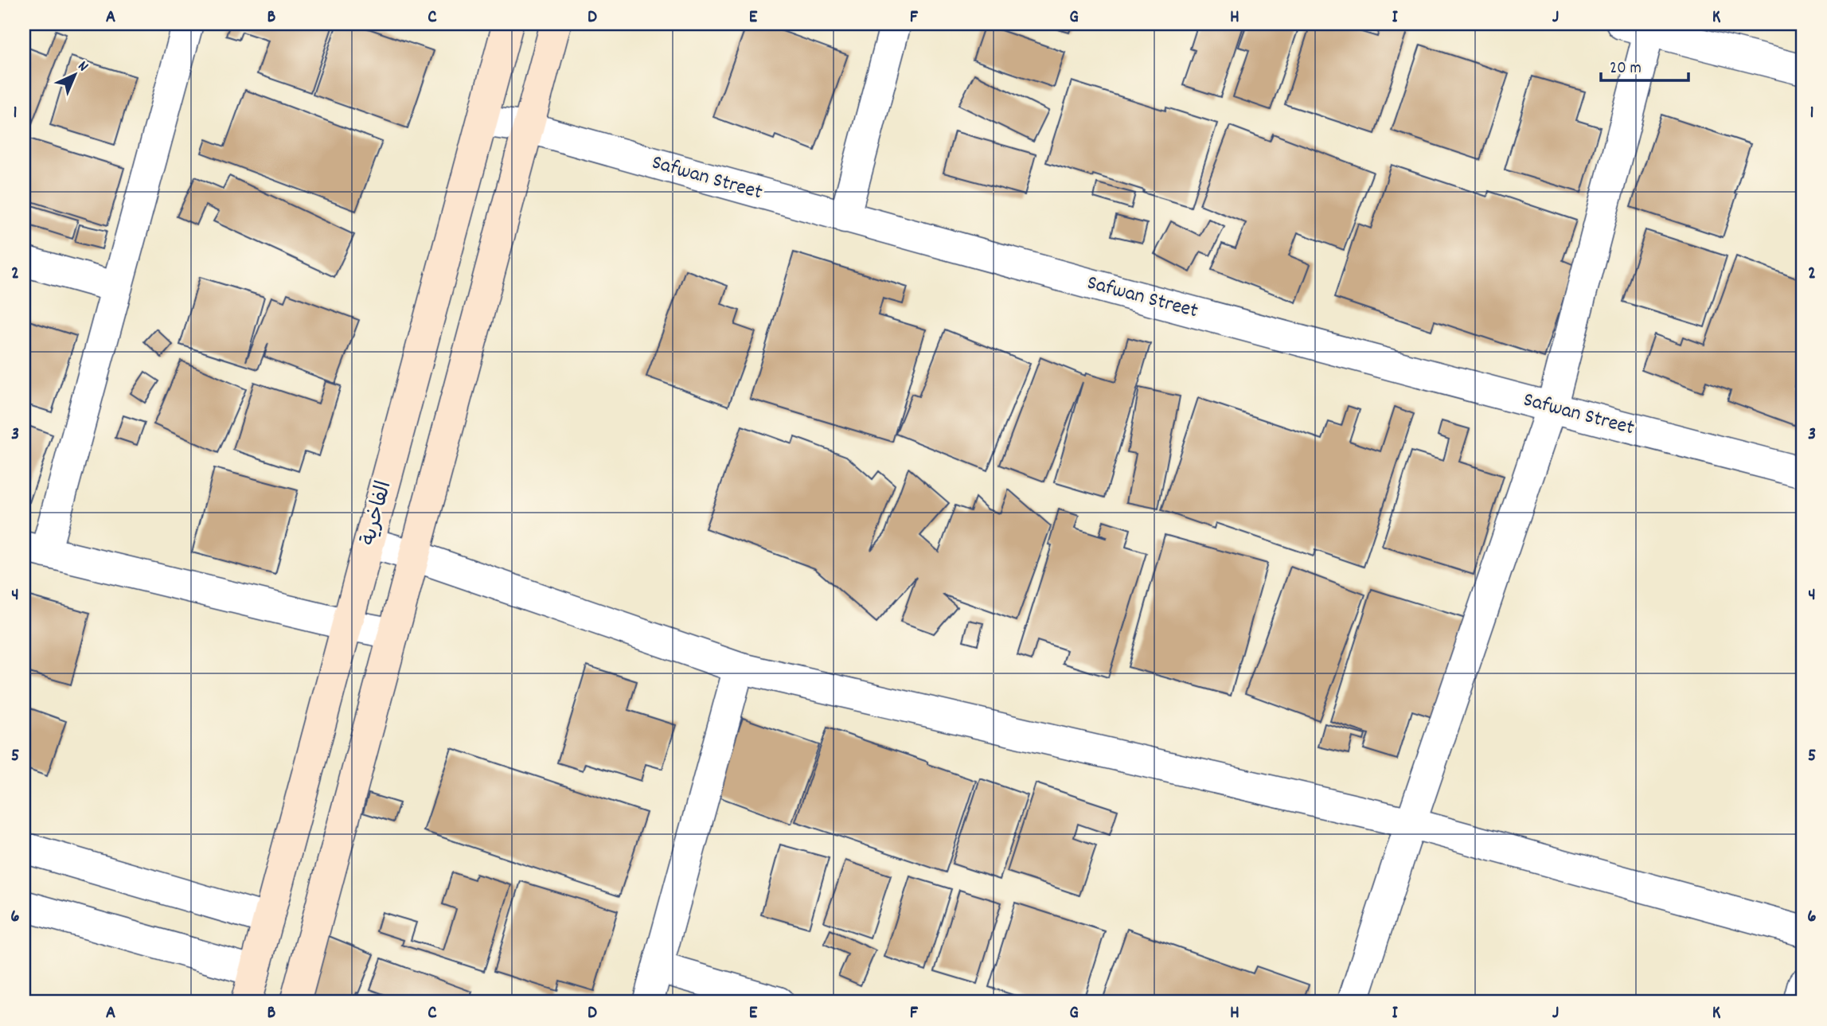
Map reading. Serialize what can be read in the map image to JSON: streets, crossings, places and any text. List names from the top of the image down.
{
  "streets": {
    "street": ["Safwan Street", "الفاخرية"]
  },
  "crossings": [
    ["Safwan Street", "الفاخرية"]
  ],
  "scale_bar": "20 m",
  "north": "top right",
  "grid": {
    "columns": [
      "A",
      "B",
      "C",
      "D",
      "E",
      "F",
      "G",
      "H",
      "I",
      "J",
      "K"
    ],
    "rows": [
      "1",
      "2",
      "3",
      "4",
      "5",
      "6"
    ]
  }
}
